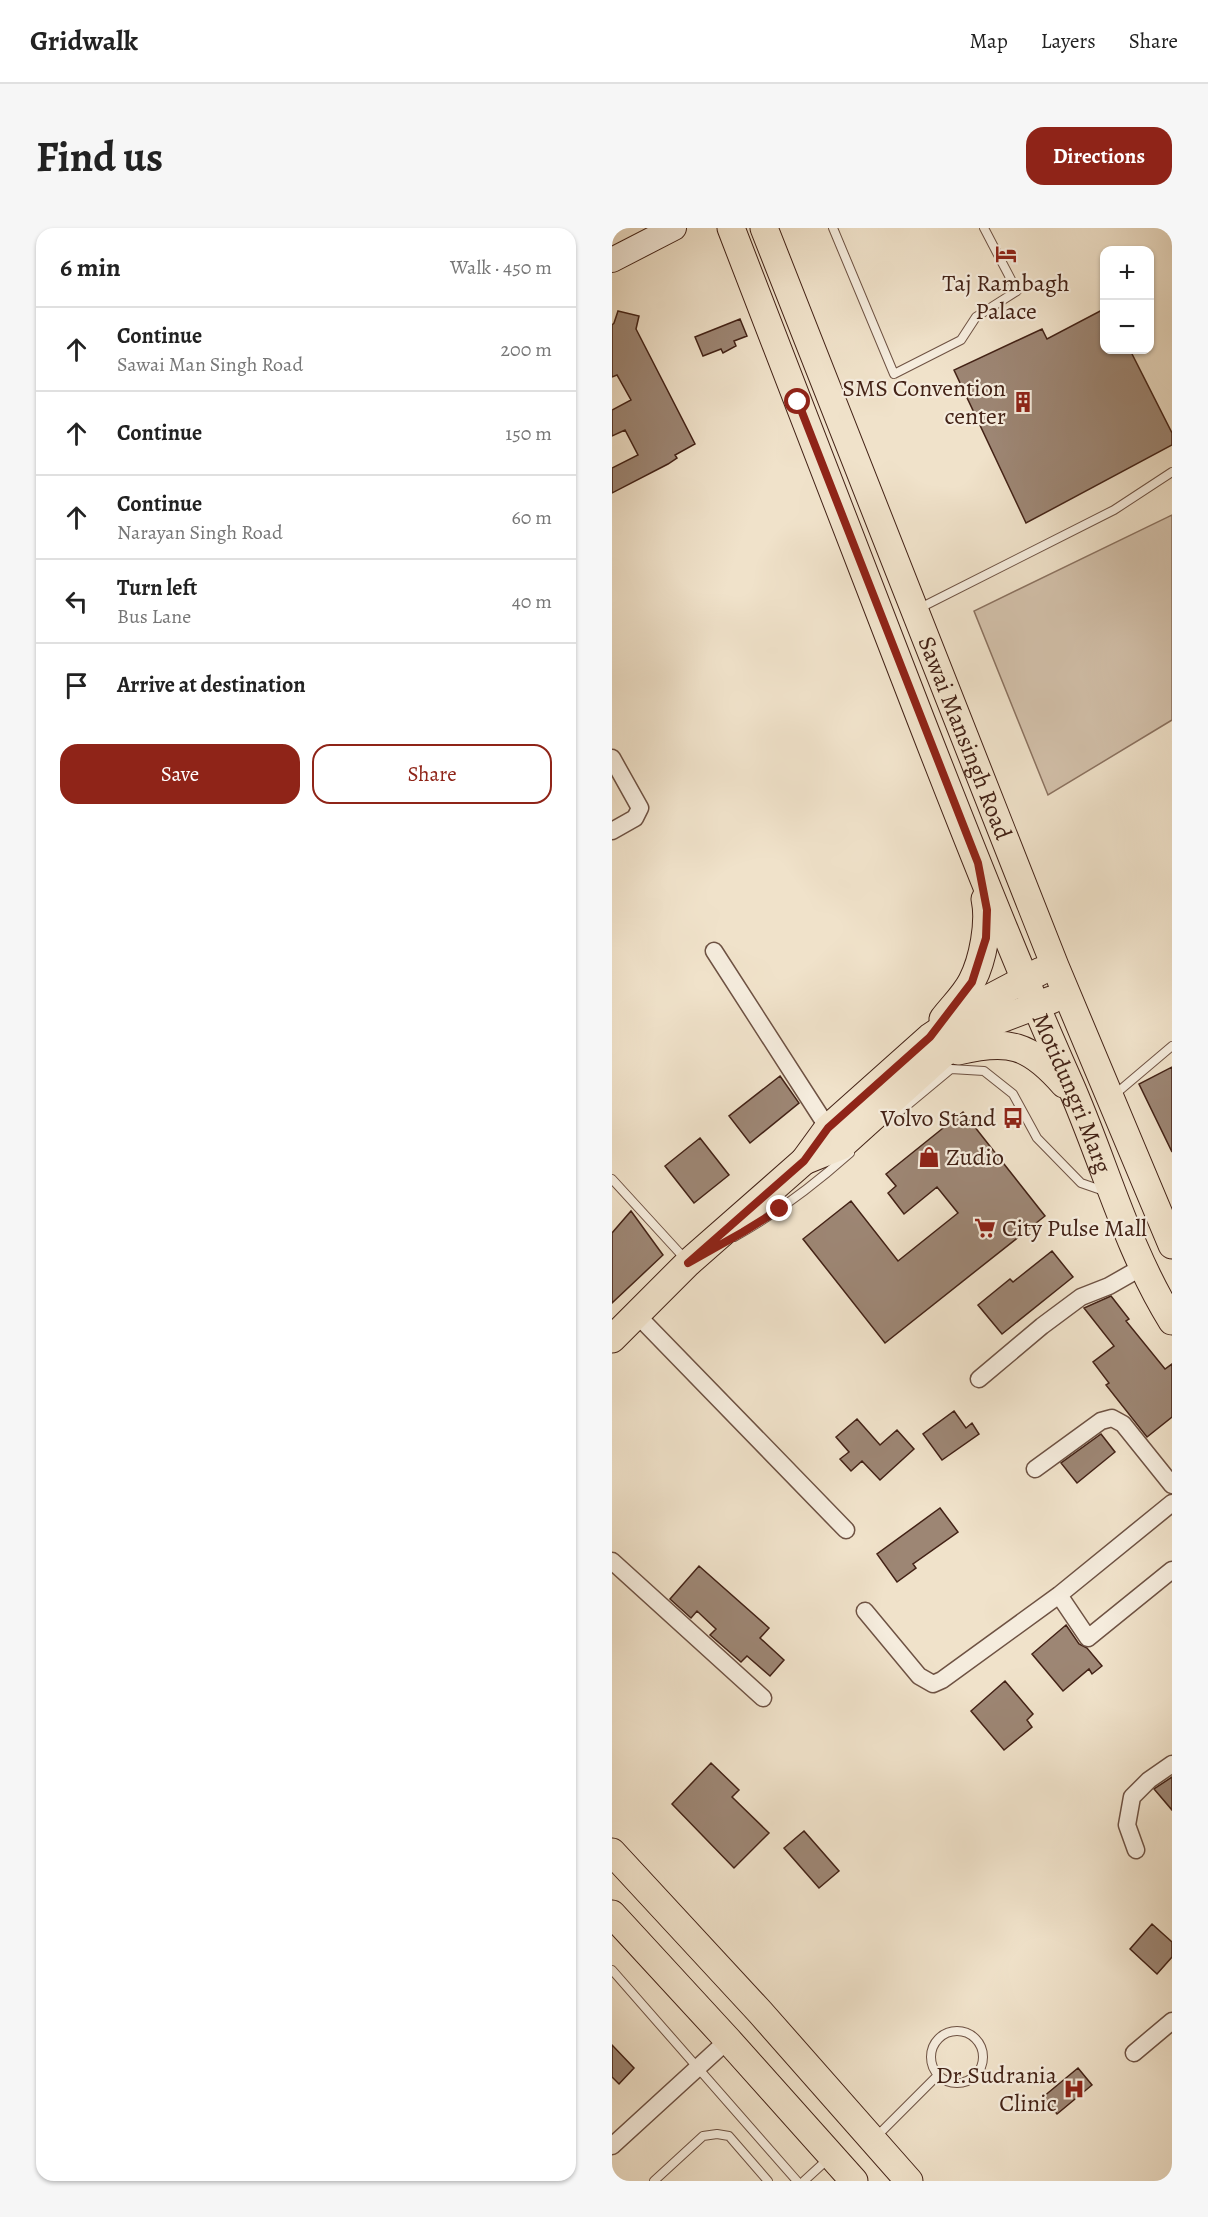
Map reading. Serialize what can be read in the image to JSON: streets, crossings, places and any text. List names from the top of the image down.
{
  "streets": {
    "main road": ["Sawai Mansingh Road", "Motidungri Marg"]
  },
  "places": {
    "hotel": ["Taj Rambagh Palace"],
    "building": ["SMS Convention center"],
    "bus stop": ["Volvo Stand"],
    "shop": ["Zudio"],
    "supermarket": ["City Pulse Mall"],
    "hospital": ["Dr.Sudrania Clinic"]
  },
  "page": {
    "header": "Gridwalk",
    "nav": ["Map", "Layers", "Share"],
    "buttons": [
      "Directions",
      ["Save", "Share"]
    ],
    "title": "Find us",
    "heading": ["6 min", "Walk · 450 m"],
    "map_buttons": ["+", "−"],
    "list": [
      ["Continue", "Sawai Man Singh Road", "200 m"],
      ["Continue", "150 m"],
      ["Continue", "Narayan Singh Road", "60 m"],
      ["Turn left", "Bus Lane", "40 m"],
      "Arrive at destination"
    ]
  }
}
